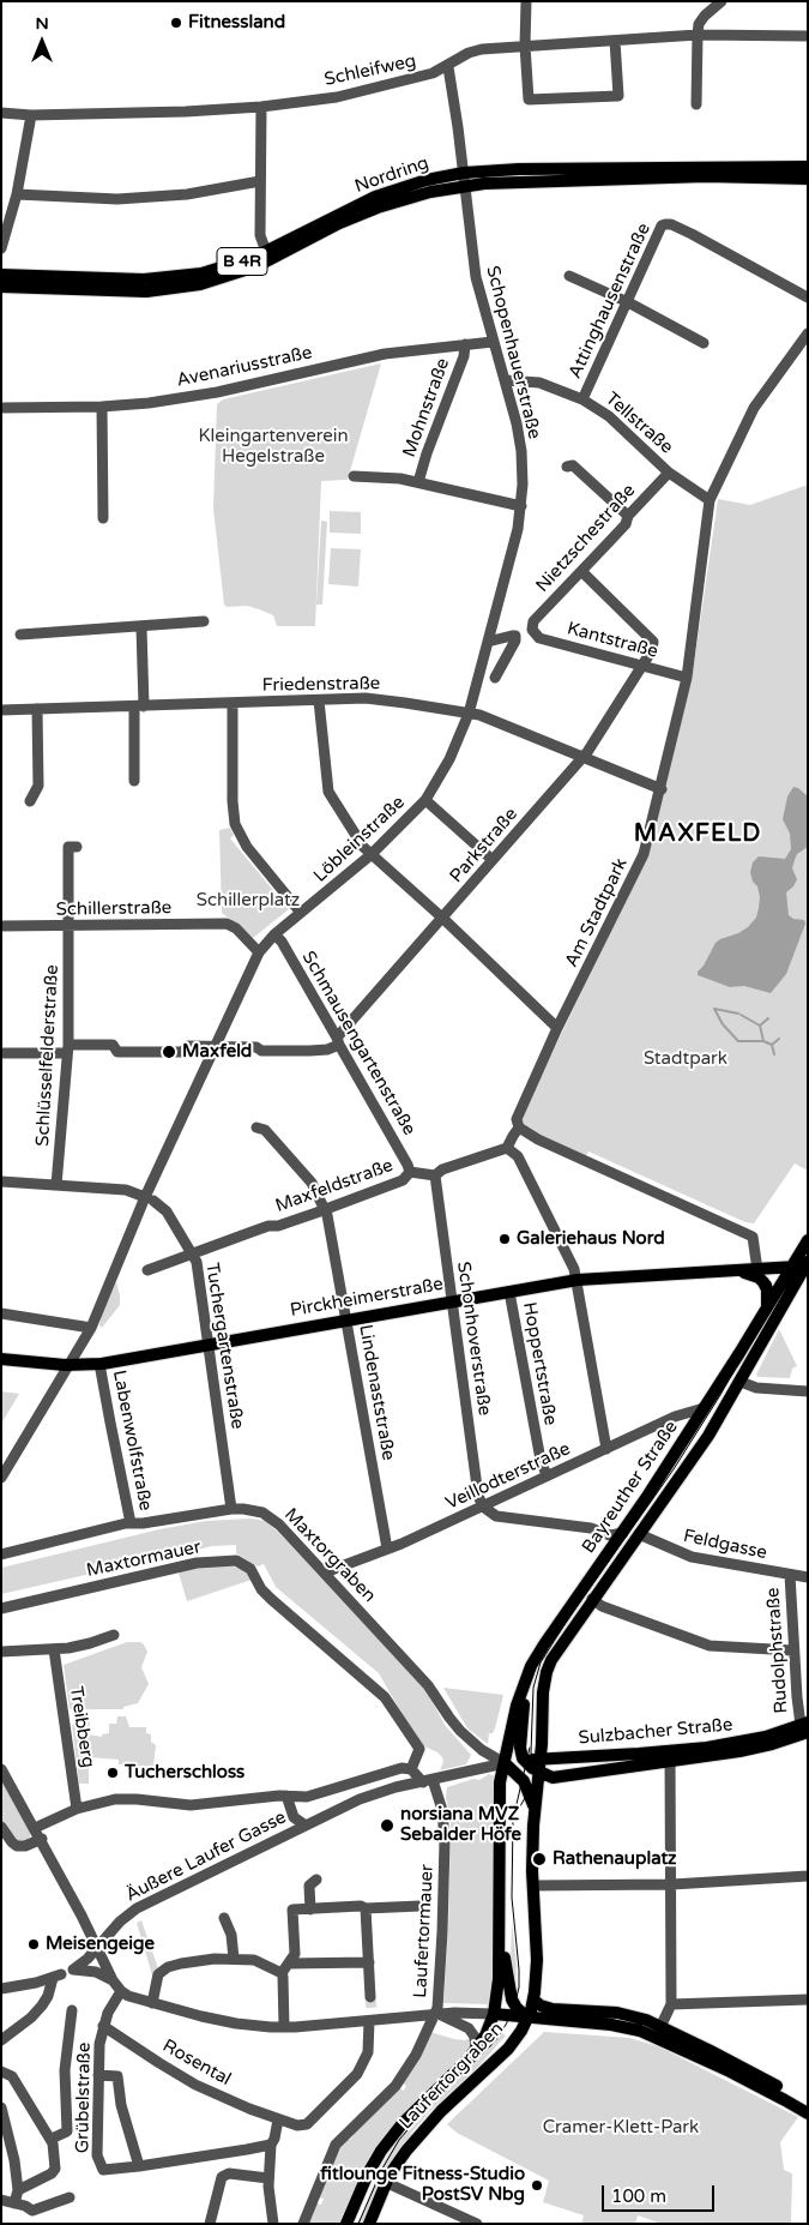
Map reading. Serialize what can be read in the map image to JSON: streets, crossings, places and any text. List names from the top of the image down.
{
  "streets": {
    "main road": [
      "Nordring",
      "B 4R",
      "Pirckheimerstraße",
      "Bayreuther Straße",
      "Sulzbacher Straße",
      "Laufertorgraben"
    ],
    "street": [
      "Schleifweg",
      "Attinghausenstraße",
      "Schopenhauerstraße",
      "Avenariusstraße",
      "Mohnstraße",
      "Tellstraße",
      "Nietzschestraße",
      "Kantstraße",
      "Friedenstraße",
      "Löbleinstraße",
      "Parkstraße",
      "Schillerstraße",
      "Am Stadtpark",
      "Schmausengartenstraße",
      "Schlüsselfelderstraße",
      "Maxfeldstraße",
      "Schonhoverstraße",
      "Tuchergartenstraße",
      "Hoppertstraße",
      "Lindenaststraße",
      "Labenwolfstraße",
      "Veillodterstraße",
      "Feldgasse",
      "Maxtorgraben",
      "Maxtormauer",
      "Rudolphstraße",
      "Treibberg",
      "Äußere Laufer Gasse",
      "Laufertormauer",
      "Rosental",
      "Grübelstraße"
    ]
  },
  "crossings": [
    ["Schleifweg", "Schopenhauerstraße"],
    ["Nordring", "Schopenhauerstraße"],
    ["Attinghausenstraße", "Tellstraße"],
    ["Schopenhauerstraße", "Avenariusstraße"],
    ["Schopenhauerstraße", "Tellstraße"],
    ["Schopenhauerstraße", "Friedenstraße"],
    ["Schopenhauerstraße", "Löbleinstraße"],
    ["Avenariusstraße", "Mohnstraße"],
    ["Tellstraße", "Nietzschestraße"],
    ["Tellstraße", "Am Stadtpark"],
    ["Nietzschestraße", "Kantstraße"],
    ["Nietzschestraße", "Parkstraße"],
    ["Kantstraße", "Parkstraße"],
    ["Kantstraße", "Am Stadtpark"],
    ["Friedenstraße", "Löbleinstraße"],
    ["Friedenstraße", "Parkstraße"],
    ["Friedenstraße", "Am Stadtpark"],
    ["Löbleinstraße", "Schillerstraße"],
    ["Löbleinstraße", "Schmausengartenstraße"],
    ["Löbleinstraße", "Tuchergartenstraße"],
    ["Parkstraße", "Schmausengartenstraße"],
    ["Schillerstraße", "Schlüsselfelderstraße"],
    ["Schmausengartenstraße", "Maxfeldstraße"],
    ["Maxfeldstraße", "Schonhoverstraße"],
    ["Maxfeldstraße", "Tuchergartenstraße"],
    ["Maxfeldstraße", "Lindenaststraße"],
    ["Pirckheimerstraße", "Schonhoverstraße"],
    ["Pirckheimerstraße", "Tuchergartenstraße"],
    ["Pirckheimerstraße", "Hoppertstraße"],
    ["Pirckheimerstraße", "Lindenaststraße"],
    ["Pirckheimerstraße", "Labenwolfstraße"],
    ["Pirckheimerstraße", "Bayreuther Straße"],
    ["Schonhoverstraße", "Veillodterstraße"],
    ["Tuchergartenstraße", "Maxtorgraben"],
    ["Hoppertstraße", "Veillodterstraße"],
    ["Lindenaststraße", "Veillodterstraße"],
    ["Labenwolfstraße", "Maxtorgraben"],
    ["Veillodterstraße", "Bayreuther Straße"],
    ["Veillodterstraße", "Maxtorgraben"],
    ["Bayreuther Straße", "Feldgasse"],
    ["Bayreuther Straße", "Maxtorgraben"],
    ["Bayreuther Straße", "Sulzbacher Straße"],
    ["Bayreuther Straße", "Äußere Laufer Gasse"],
    ["Feldgasse", "Rudolphstraße"],
    ["Maxtorgraben", "Sulzbacher Straße"],
    ["Maxtorgraben", "Äußere Laufer Gasse"],
    ["Rudolphstraße", "Sulzbacher Straße"],
    ["Sulzbacher Straße", "Äußere Laufer Gasse"],
    ["Äußere Laufer Gasse", "Laufertormauer"],
    ["Rosental", "Grübelstraße"]
  ],
  "districts": ["MAXFELD"],
  "parks": [
    "Kleingartenverein Hegelstraße",
    "Schillerplatz",
    "Stadtpark",
    "Cramer-Klett-Park"
  ],
  "places": [
    "Fitnessland",
    "Maxfeld",
    "Galeriehaus Nord",
    "Tucherschloss",
    "norsiana MVZ Sebalder Höfe",
    "Rathenauplatz",
    "Meisengeige",
    "fitlounge Fitness-Studio PostSV Nbg"
  ],
  "scale_bar": "100 m",
  "north": "top"
}
